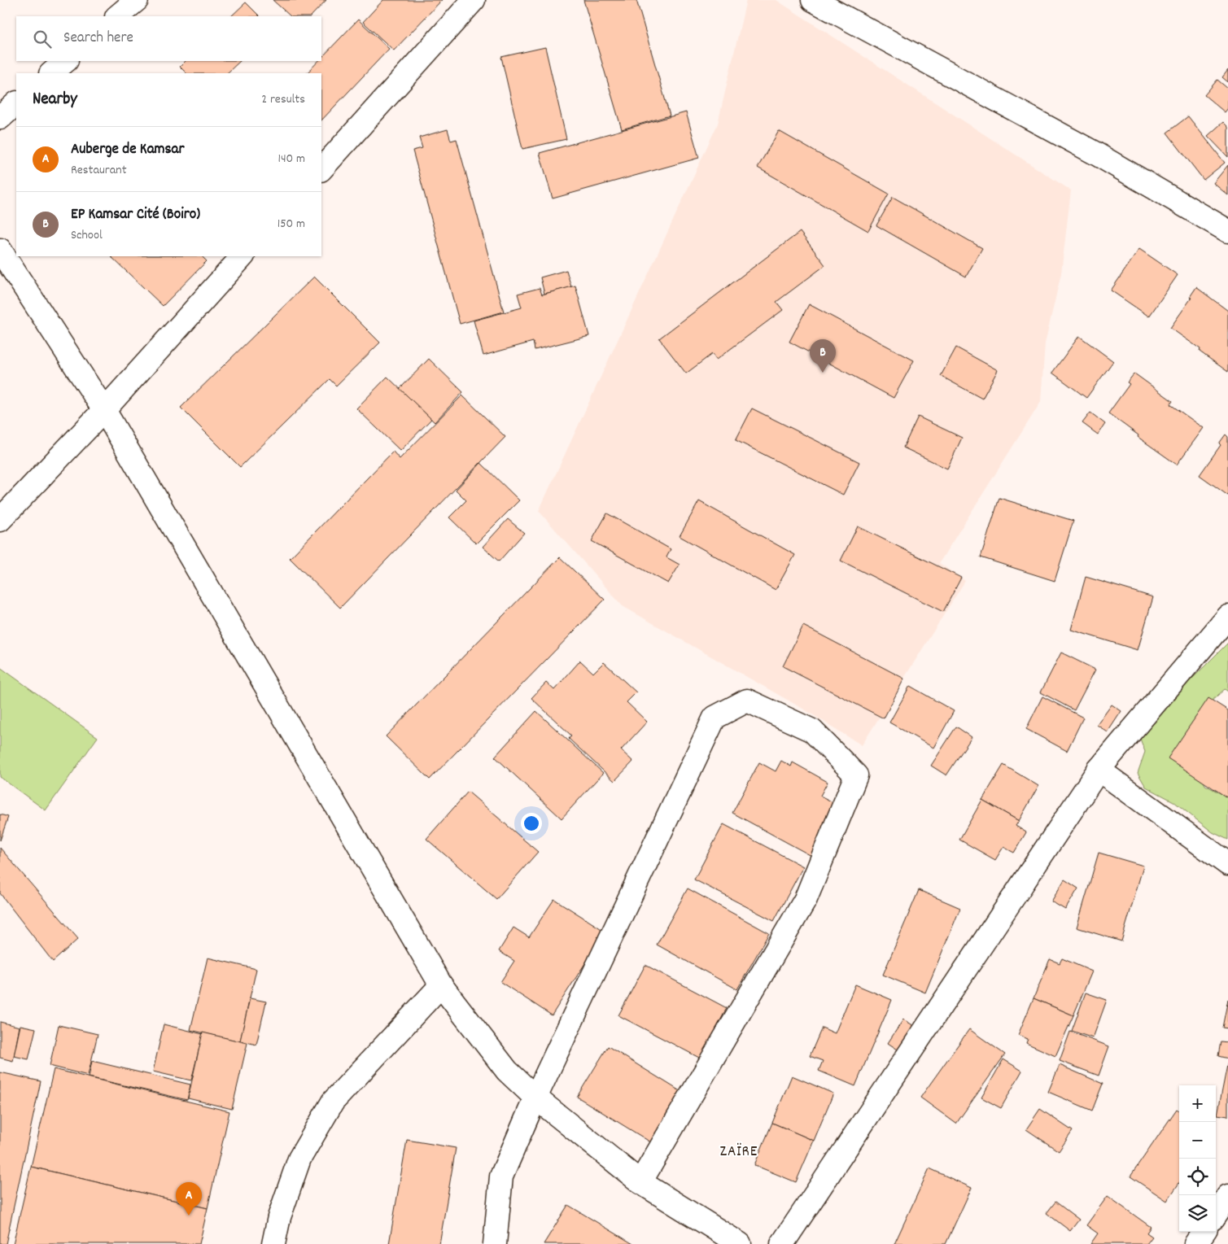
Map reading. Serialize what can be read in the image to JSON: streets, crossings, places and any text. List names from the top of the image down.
{
  "districts": ["ZAÏRE"],
  "page": {
    "search": "Search here",
    "heading": ["Nearby", "2 results"],
    "list": [
      {
        "mark": "A",
        "name": "Auberge de Kamsar",
        "note": "Restaurant",
        "value": "140 m"
      },
      {
        "mark": "B",
        "name": "EP Kamsar Cité (Boiro)",
        "note": "School",
        "value": "150 m"
      }
    ],
    "pins": ["B", "A"],
    "map_buttons": ["+", "−"]
  }
}
